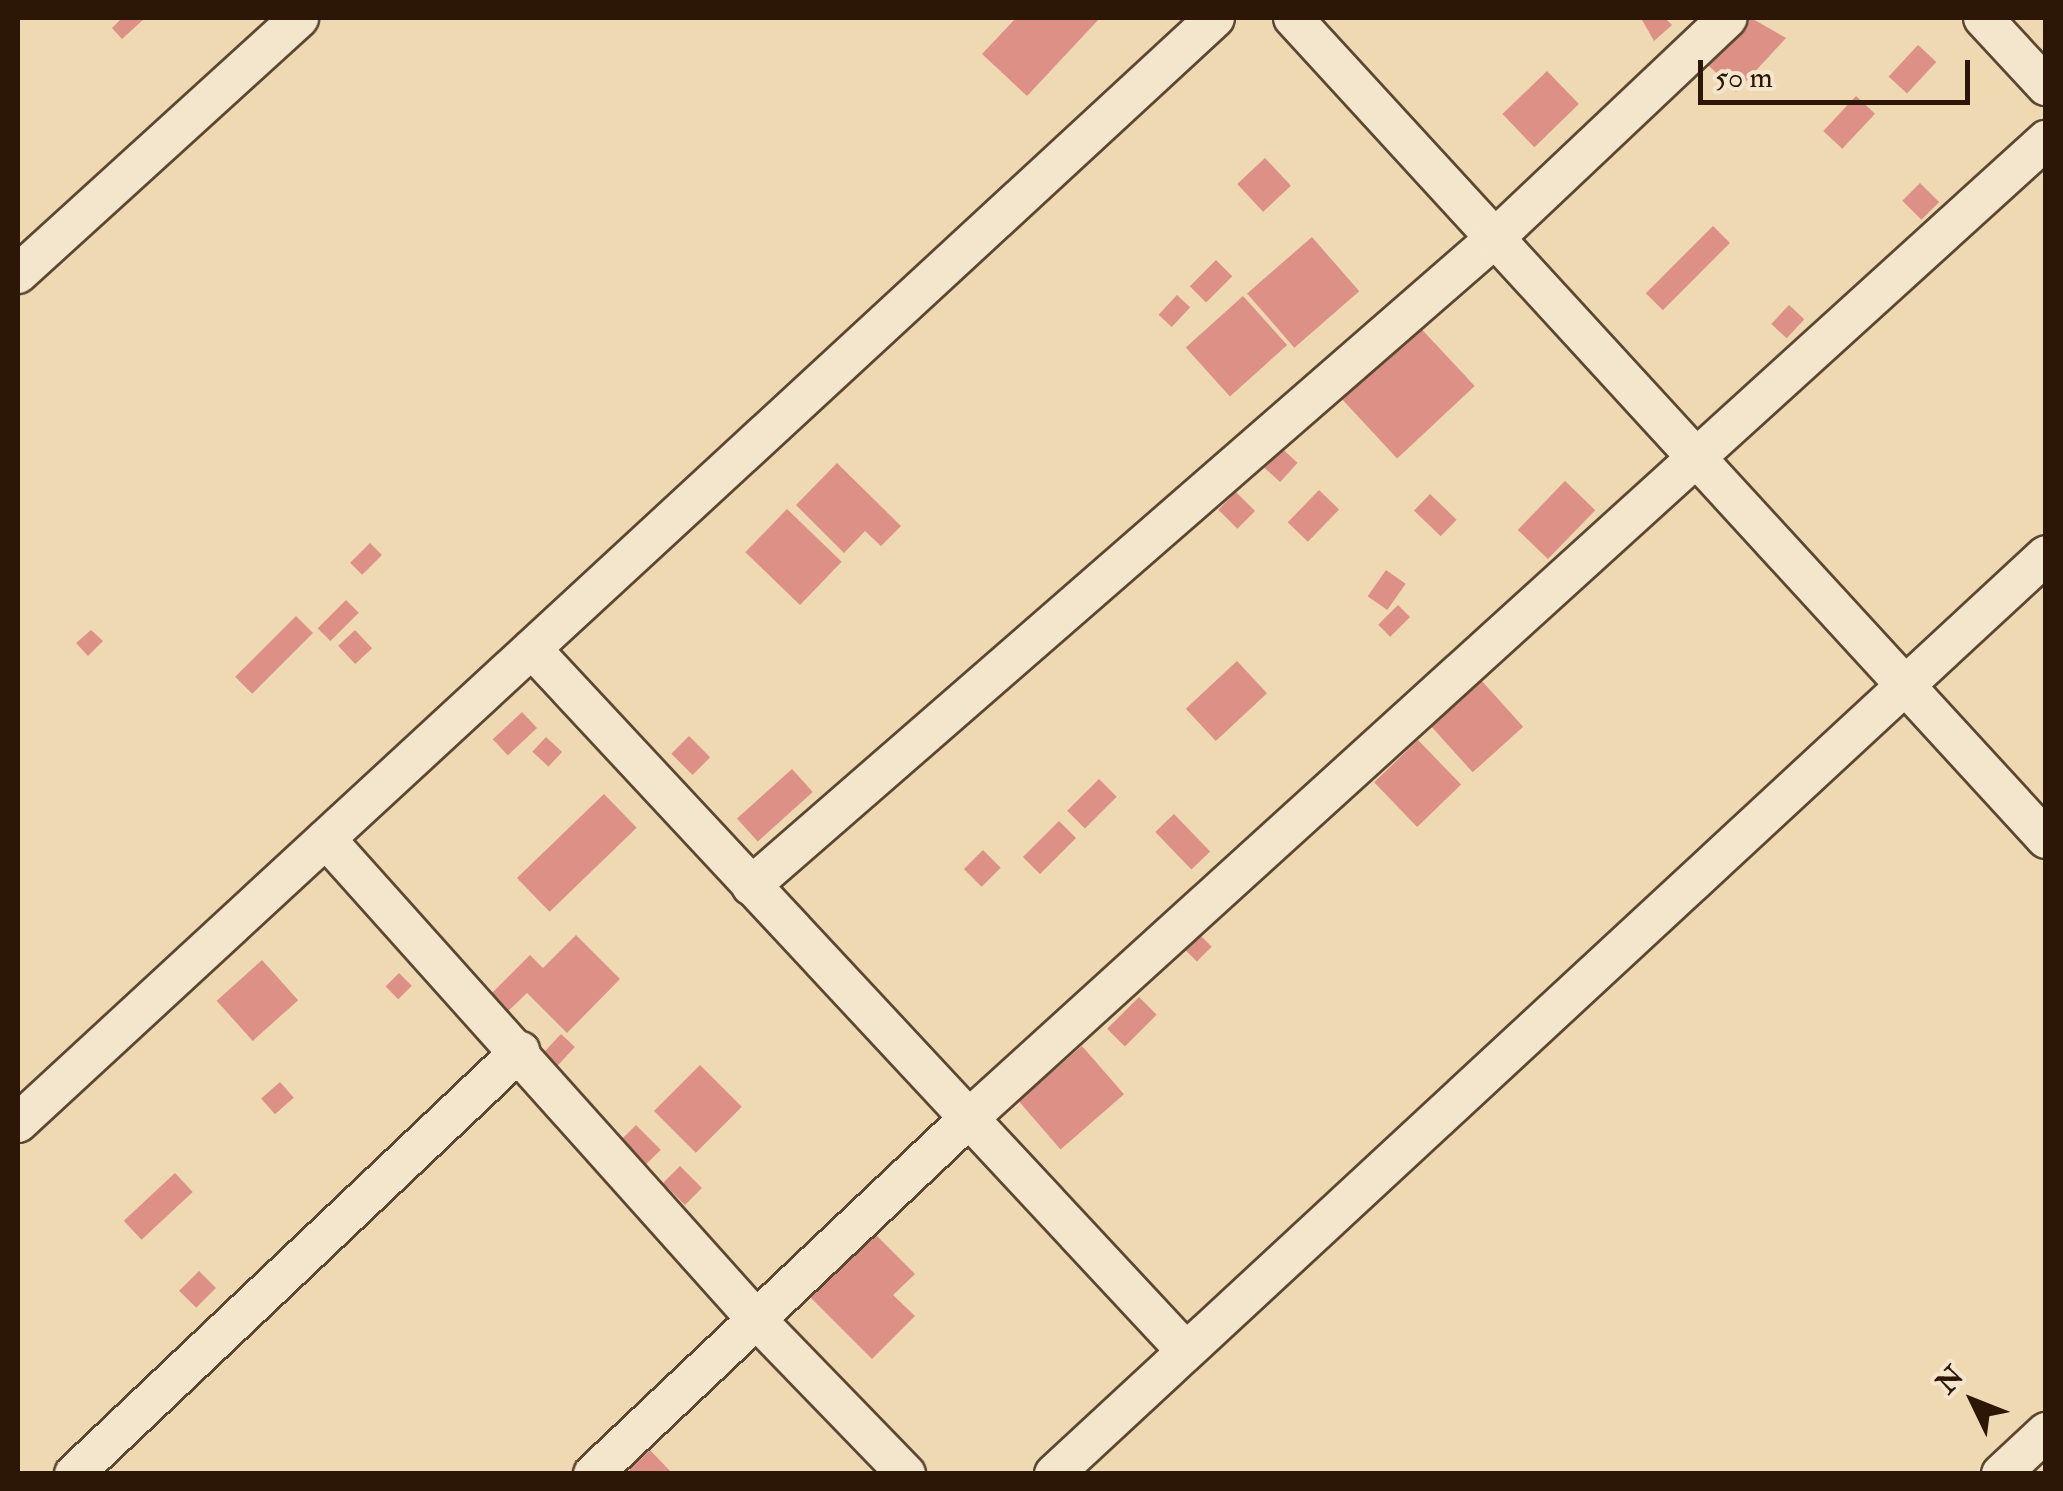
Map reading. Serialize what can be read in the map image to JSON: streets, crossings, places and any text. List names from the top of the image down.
{
  "scale_bar": "50 m",
  "north": "top left"
}
